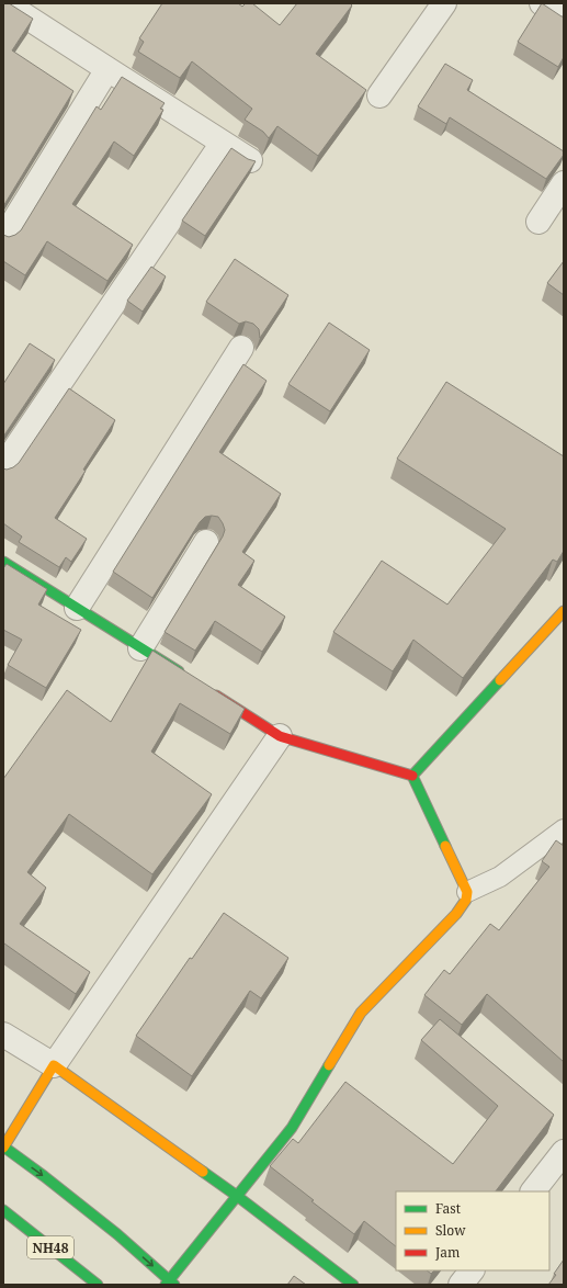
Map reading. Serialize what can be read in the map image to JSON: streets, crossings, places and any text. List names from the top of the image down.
{
  "streets": {
    "main road": ["NH48"]
  },
  "legend": ["Fast", "Slow", "Jam"]
}
